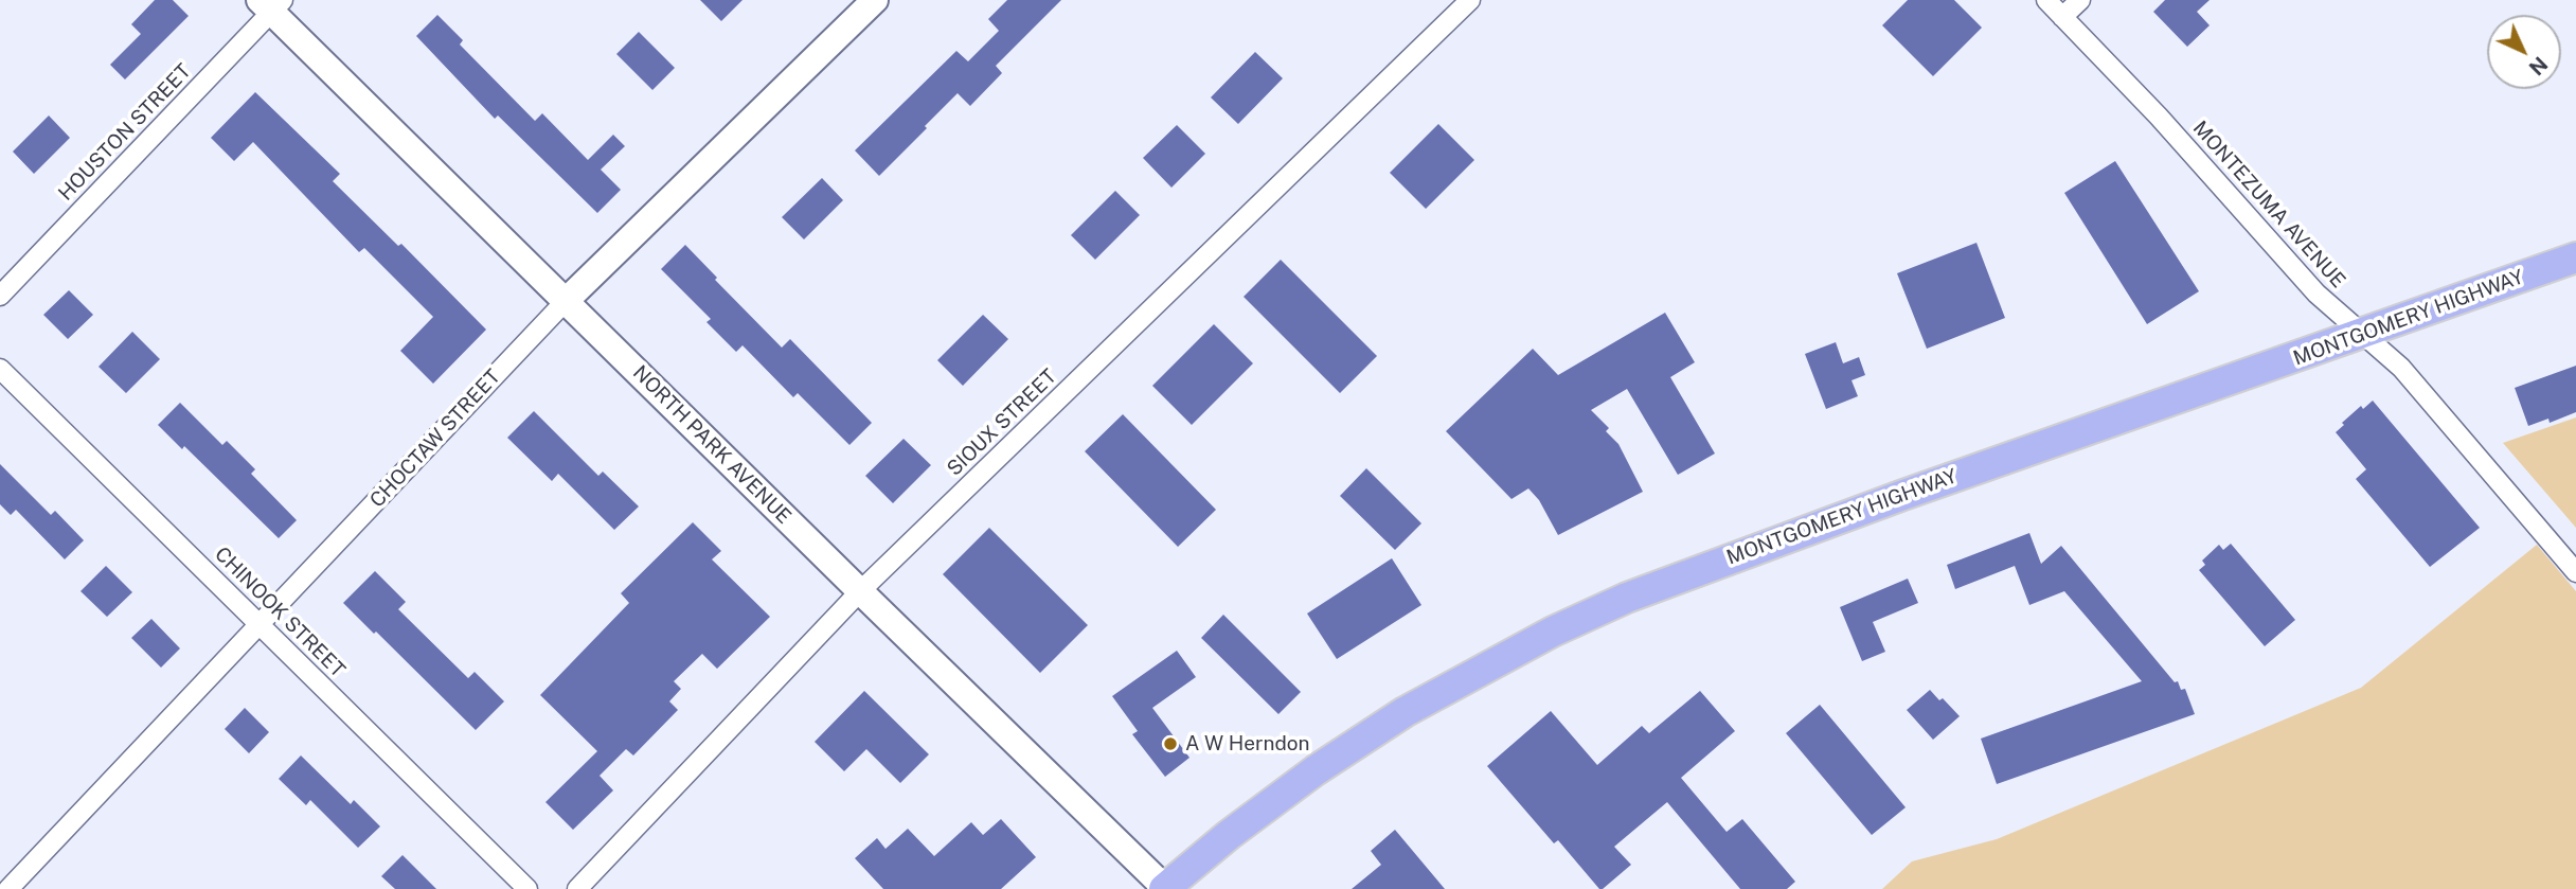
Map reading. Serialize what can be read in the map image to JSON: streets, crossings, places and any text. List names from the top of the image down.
{
  "streets": {
    "main road": ["MONTGOMERY HIGHWAY"],
    "street": [
      "HOUSTON STREET",
      "MONTEZUMA AVENUE",
      "SIOUX STREET",
      "CHOCTAW STREET",
      "NORTH PARK AVENUE",
      "CHINOOK STREET"
    ]
  },
  "crossings": [
    ["HOUSTON STREET", "NORTH PARK AVENUE"],
    ["MONTEZUMA AVENUE", "MONTGOMERY HIGHWAY"],
    ["MONTGOMERY HIGHWAY", "NORTH PARK AVENUE"],
    ["SIOUX STREET", "NORTH PARK AVENUE"],
    ["CHOCTAW STREET", "NORTH PARK AVENUE"],
    ["CHOCTAW STREET", "CHINOOK STREET"]
  ],
  "places": ["A W Herndon"],
  "north": "bottom right"
}
